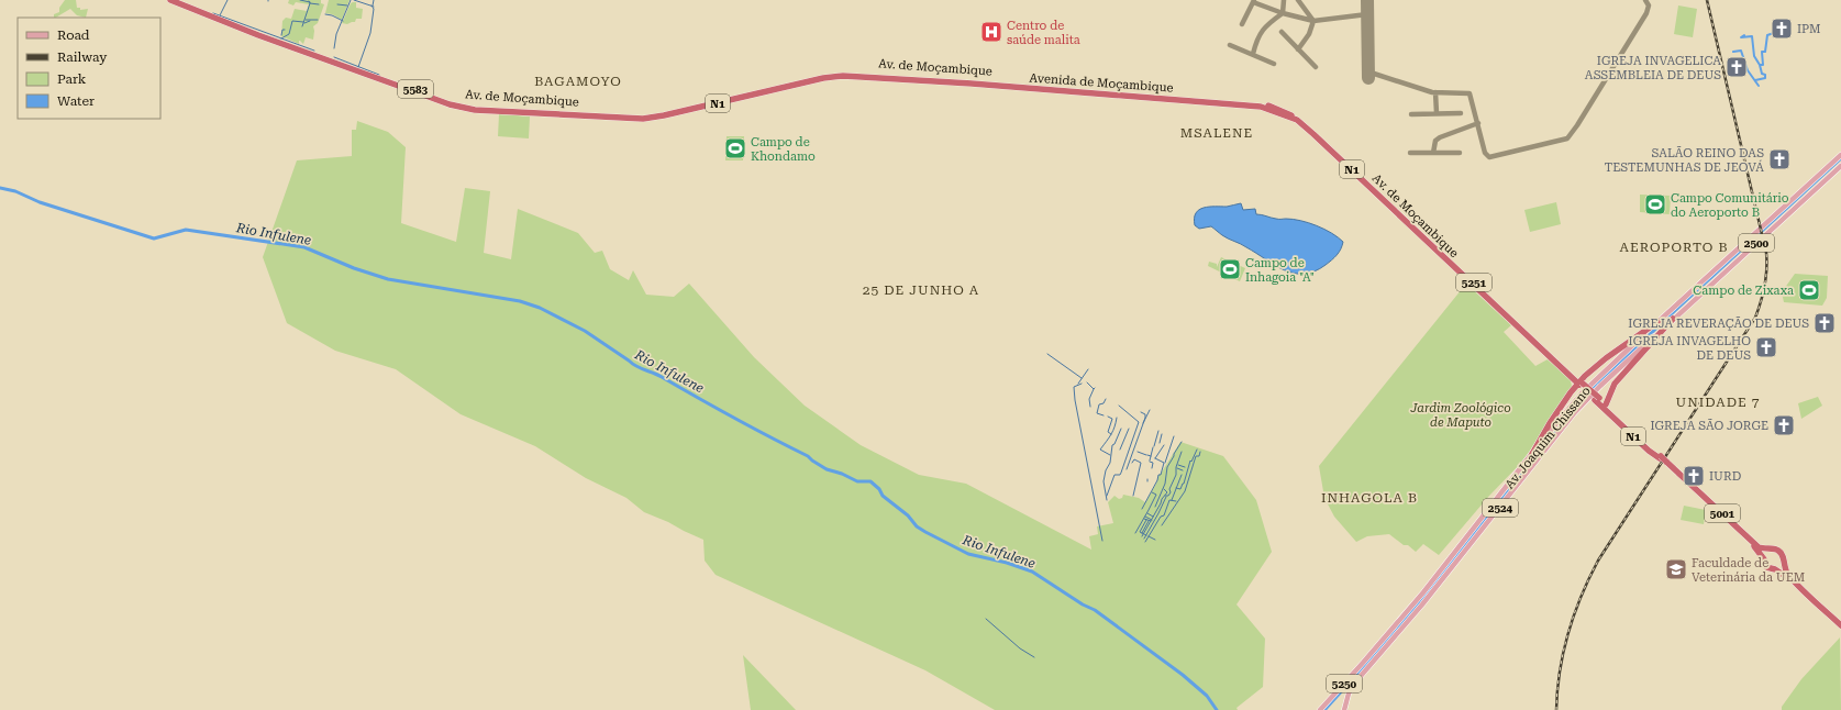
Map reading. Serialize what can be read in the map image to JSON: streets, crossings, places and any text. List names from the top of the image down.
{
  "streets": {
    "highway": [
      "Av. de Moçambique",
      "Avenida de Moçambique",
      "5583",
      "N1",
      "5251",
      "5001"
    ],
    "main road": [
      "2500",
      "Av. Joaquim Chissano",
      "2524",
      "5250"
    ]
  },
  "crossings": [
    ["Av. de Moçambique", "Avenida de Moçambique"],
    ["Av. de Moçambique", "N1"],
    ["N1", "5001"]
  ],
  "districts": [
    "BAGAMOYO",
    "MSALENE",
    "AEROPORTO B",
    "25 DE JUNHO A",
    "UNIDADE 7",
    "INHAGOLA B"
  ],
  "water": ["Rio Infulene"],
  "parks": ["Jardim Zoológico de Maputo"],
  "places": {
    "church": [
      "IPM",
      "IGREJA INVAGELICA ASSEMBLEIA DE DEUS",
      "SALÃO REINO DAS TESTEMUNHAS DE JEOVÁ",
      "IGREJA REVERAÇÃO DE DEUS",
      "IGREJA INVAGELHO DE DEUS",
      "IGREJA SÃO JORGE",
      "IURD"
    ],
    "hospital": ["Centro de saúde malita"],
    "sports": [
      "Campo de Khondamo",
      "Campo Comunitário do Aeroporto B",
      "Campo de Inhagoia \"A\"",
      "Campo de Zixaxa"
    ],
    "school or university": ["Faculdade de Veterinária da UEM"]
  },
  "legend": [
    "Road",
    "Railway",
    "Park",
    "Water"
  ]
}
